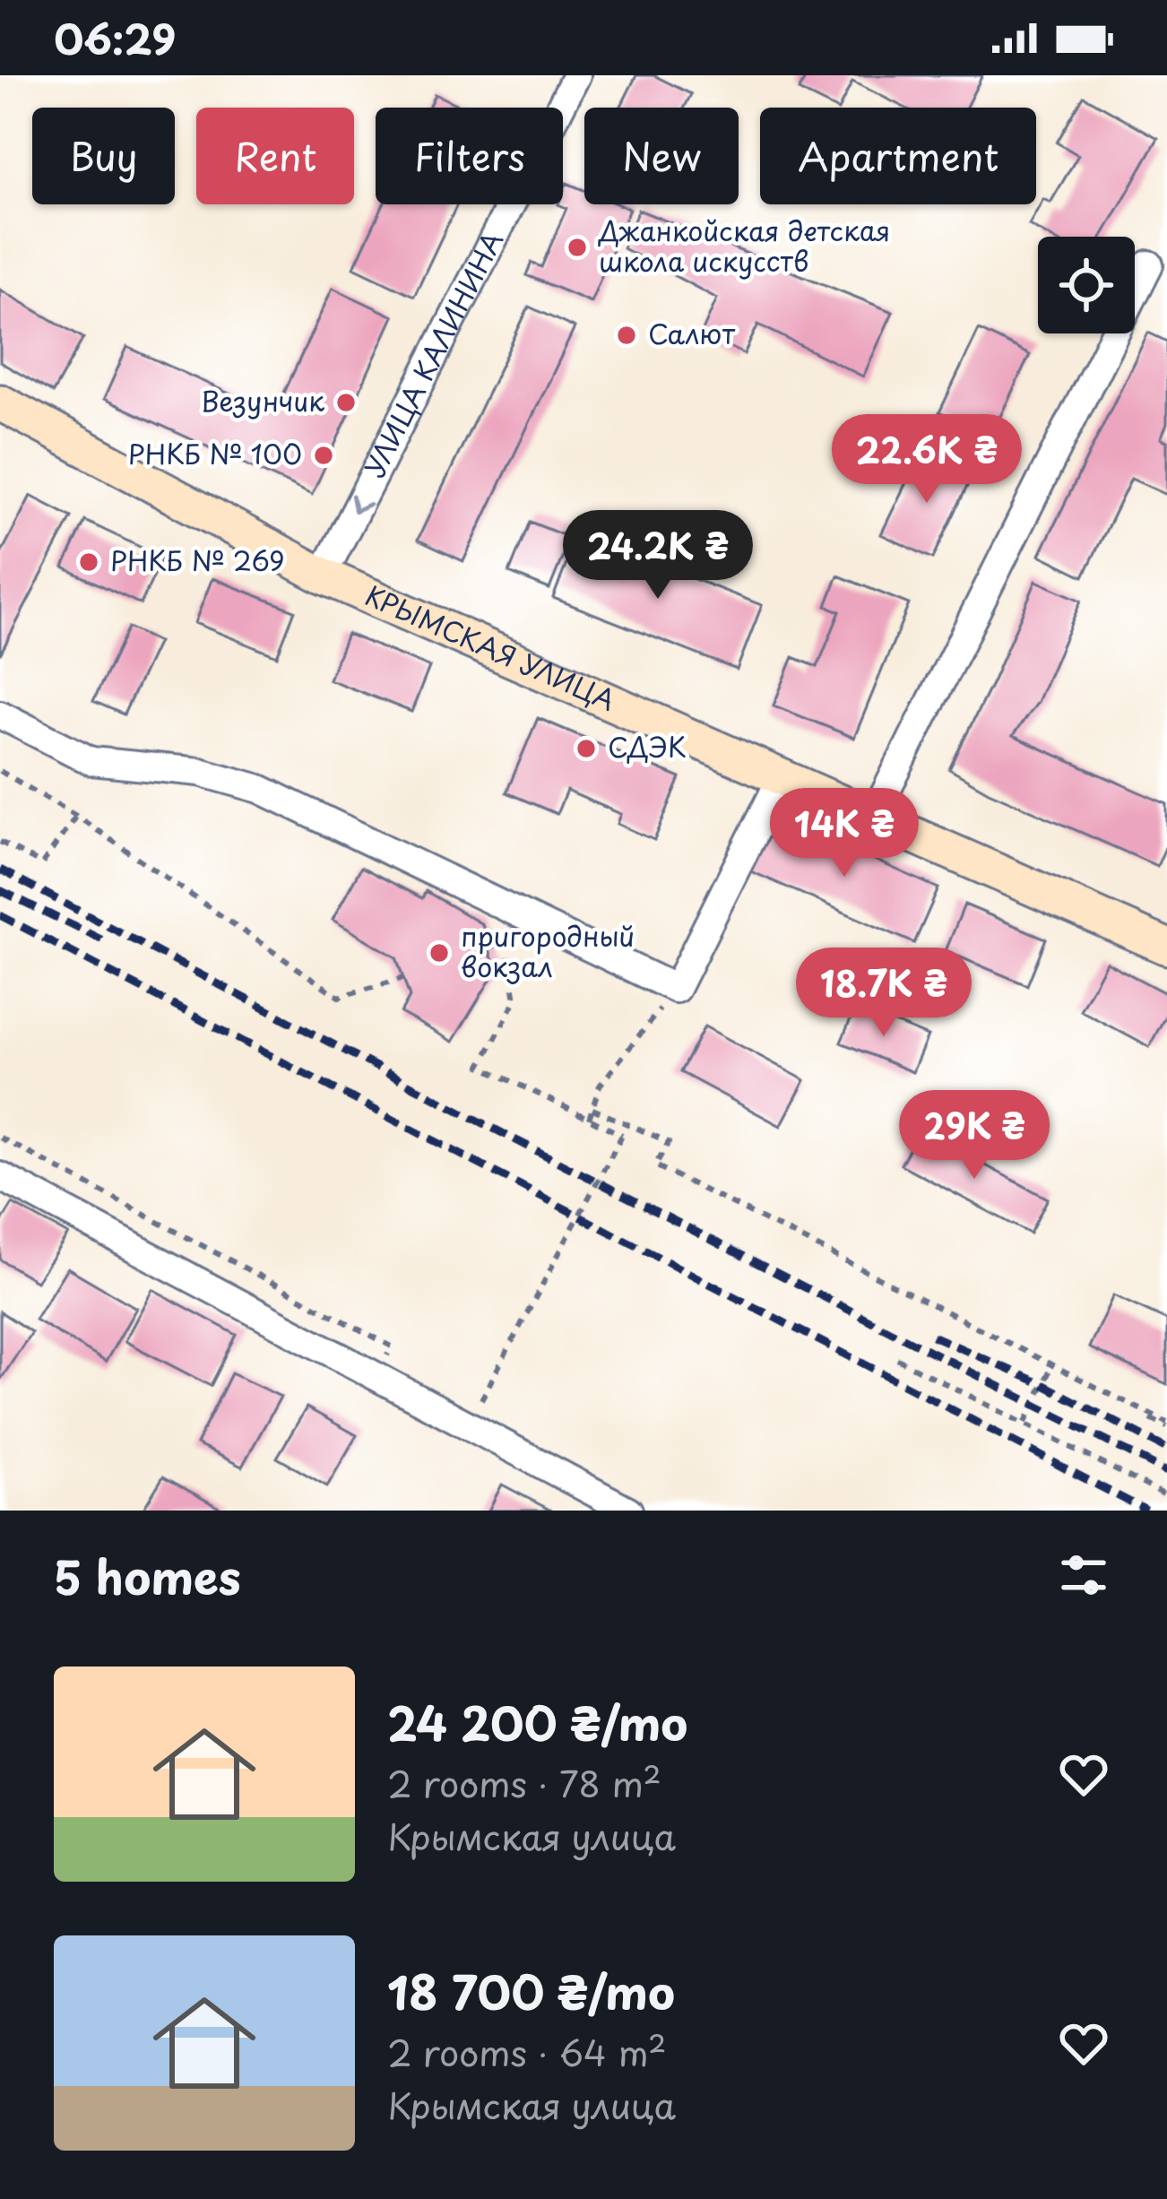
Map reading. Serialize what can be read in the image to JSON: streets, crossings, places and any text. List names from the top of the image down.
{
  "streets": {
    "main road": ["КРЫМСКАЯ УЛИЦА"],
    "street": ["УЛИЦА КАЛИНИНА"]
  },
  "crossings": [
    ["УЛИЦА КАЛИНИНА", "КРЫМСКАЯ УЛИЦА"]
  ],
  "one_way": ["УЛИЦА КАЛИНИНА"],
  "places": [
    "Джанкойская детская школа искусств",
    "Салют",
    "Везунчик",
    "РНКБ № 100",
    "РНКБ № 269",
    "СДЭК",
    "пригородный вокзал"
  ],
  "page": {
    "status": "06:29",
    "chip": [
      "Buy",
      "Rent",
      "Filters",
      "New",
      "Apartment"
    ],
    "price": [
      "22.6K ₴",
      "24.2K ₴",
      "14K ₴",
      "18.7K ₴",
      "29K ₴"
    ],
    "heading": "5 homes",
    "list": [
      {
        "name": "24 200 ₴/mo",
        "note": "2 rooms · 78 m² · Крымская улица"
      },
      {
        "name": "18 700 ₴/mo",
        "note": "2 rooms · 64 m² · Крымская улица"
      }
    ]
  }
}
